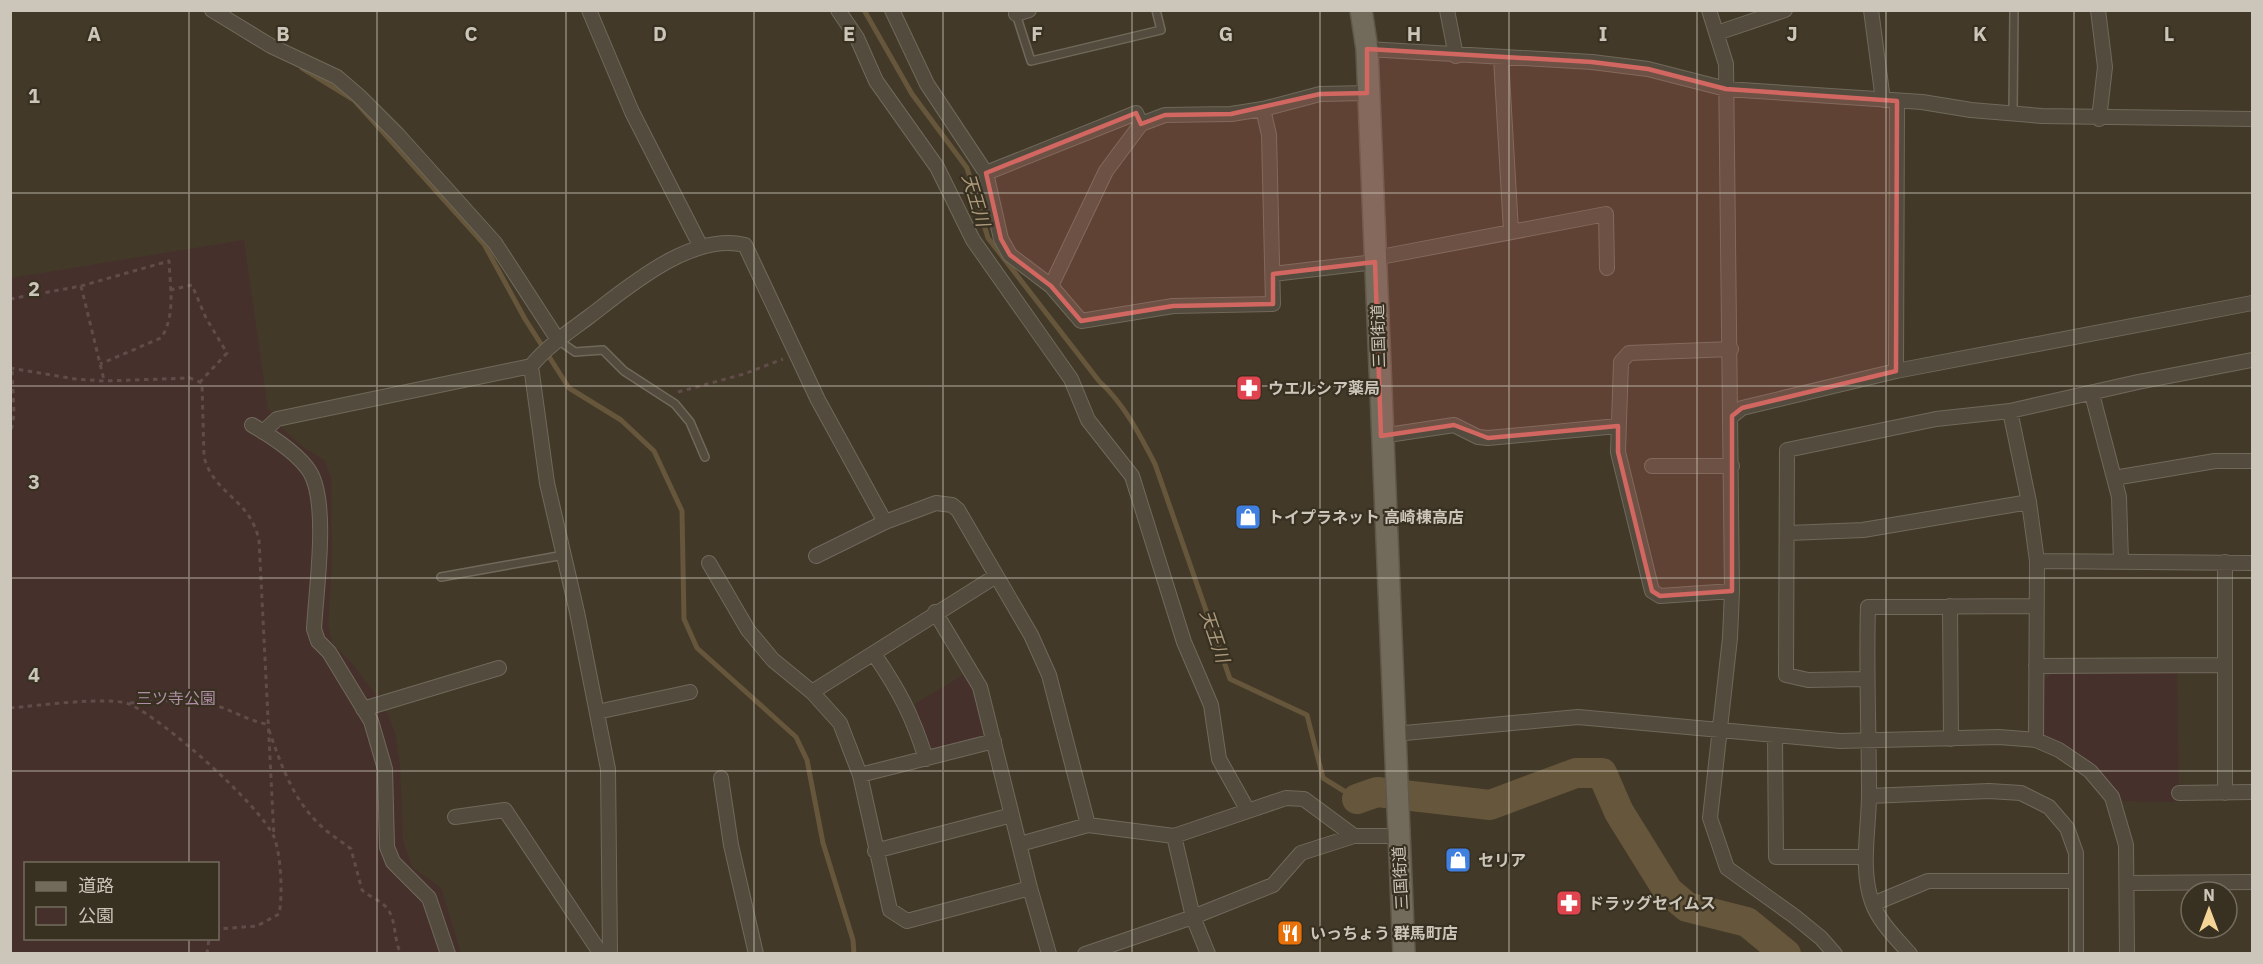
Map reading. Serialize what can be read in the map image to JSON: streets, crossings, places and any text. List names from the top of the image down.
{
  "streets": {
    "main road": ["三国街道"]
  },
  "water": ["天王川"],
  "parks": ["三ツ寺公園"],
  "places": {
    "pharmacy": ["ウエルシア薬局", "ドラッグセイムス"],
    "shop": ["トイプラネット 高崎棟高店", "セリア"],
    "restaurant": ["いっちょう 群馬町店"]
  },
  "legend": ["道路", "公園"],
  "north": "top",
  "grid": {
    "columns": [
      "A",
      "B",
      "C",
      "D",
      "E",
      "F",
      "G",
      "H",
      "I",
      "J",
      "K",
      "L"
    ],
    "rows": [
      "1",
      "2",
      "3",
      "4"
    ]
  }
}
